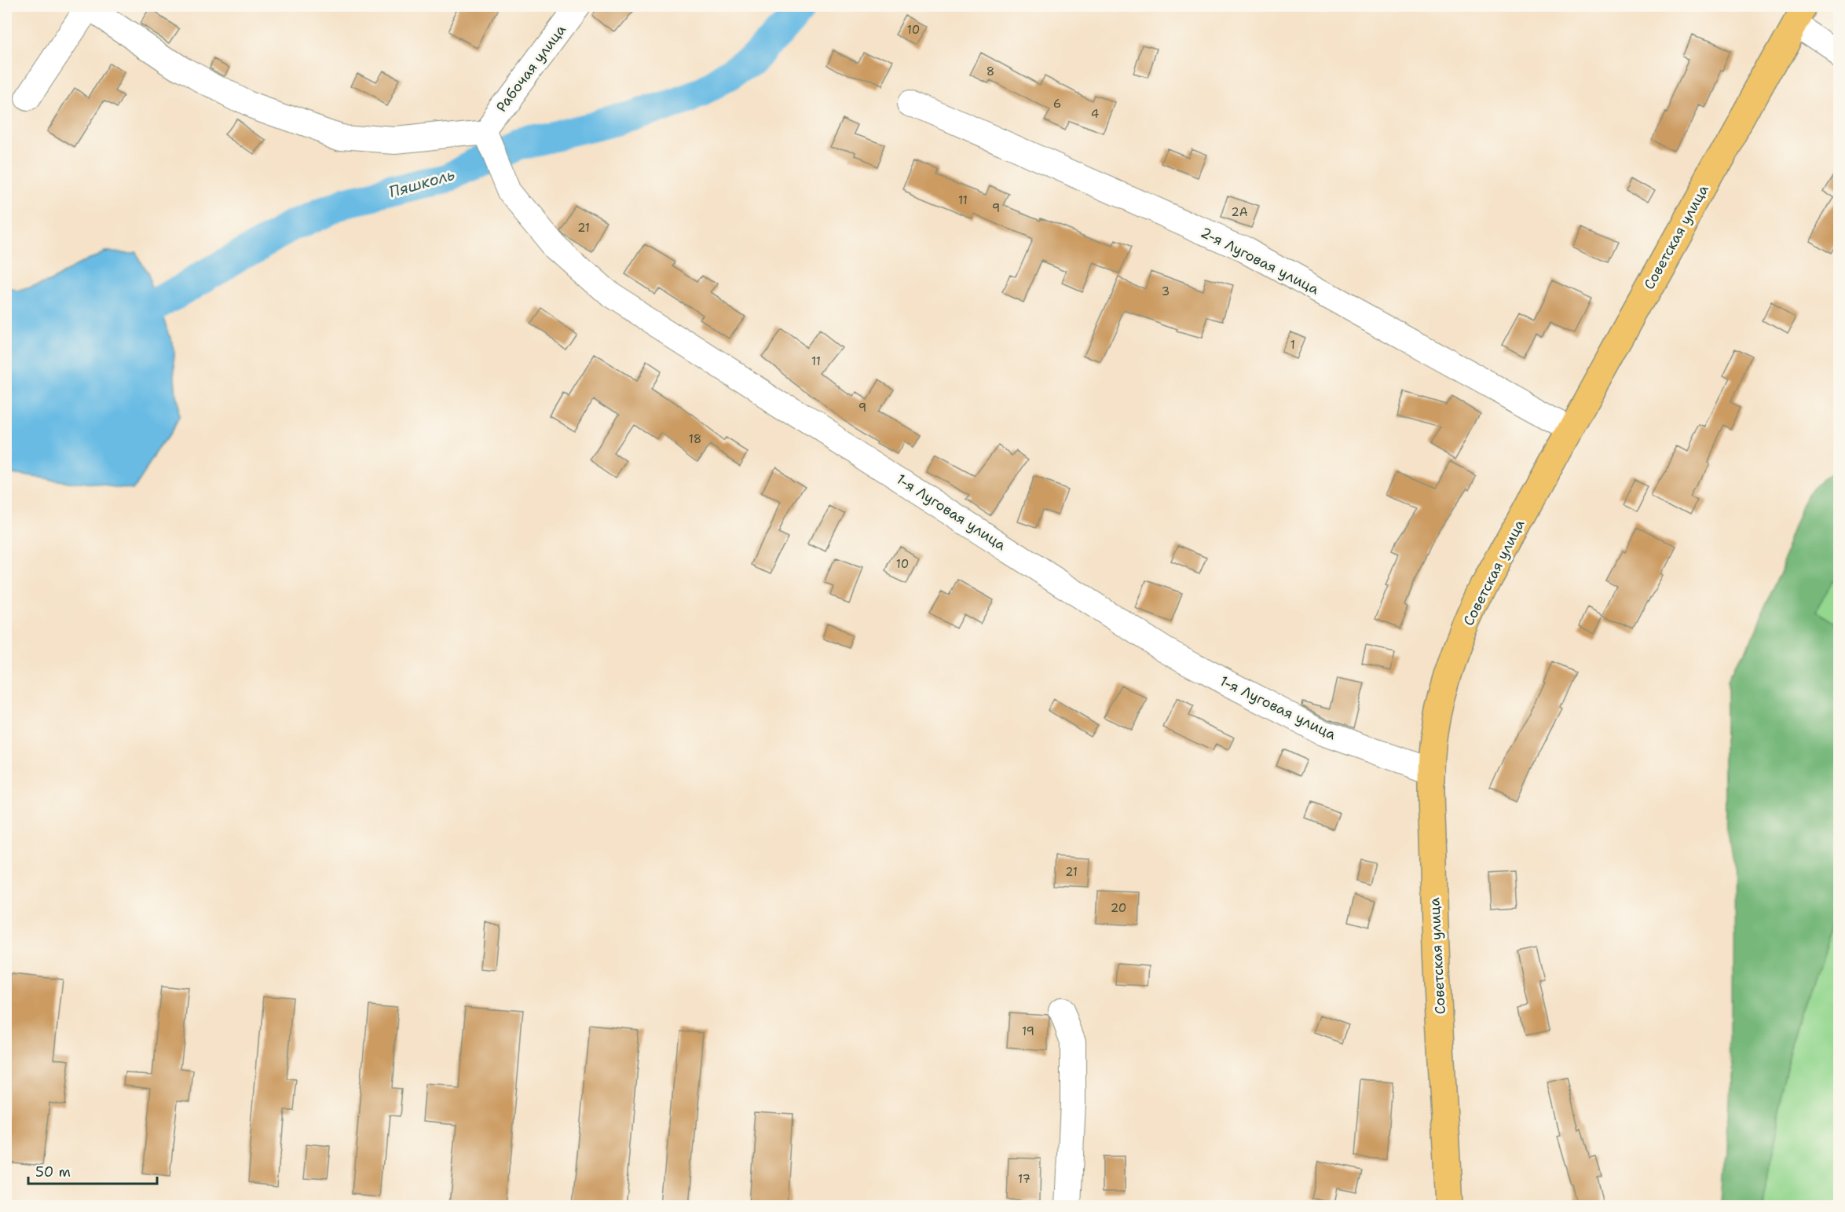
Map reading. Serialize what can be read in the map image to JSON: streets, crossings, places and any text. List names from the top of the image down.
{
  "streets": {
    "main road": ["Советская улица"],
    "street": ["Рабочая улица", "2-я Луговая улица", "1-я Луговая улица"]
  },
  "crossings": [
    ["Рабочая улица", "1-я Луговая улица"],
    ["Советская улица", "2-я Луговая улица"],
    ["Советская улица", "1-я Луговая улица"]
  ],
  "water": ["Пяшколь"],
  "house_numbers": [
    "10",
    "8",
    "6",
    "4",
    "11",
    "9",
    "2А",
    "21",
    "3",
    "1",
    "11",
    "9",
    "18",
    "10",
    "21",
    "20",
    "19",
    "17"
  ],
  "scale_bar": "50 m"
}
